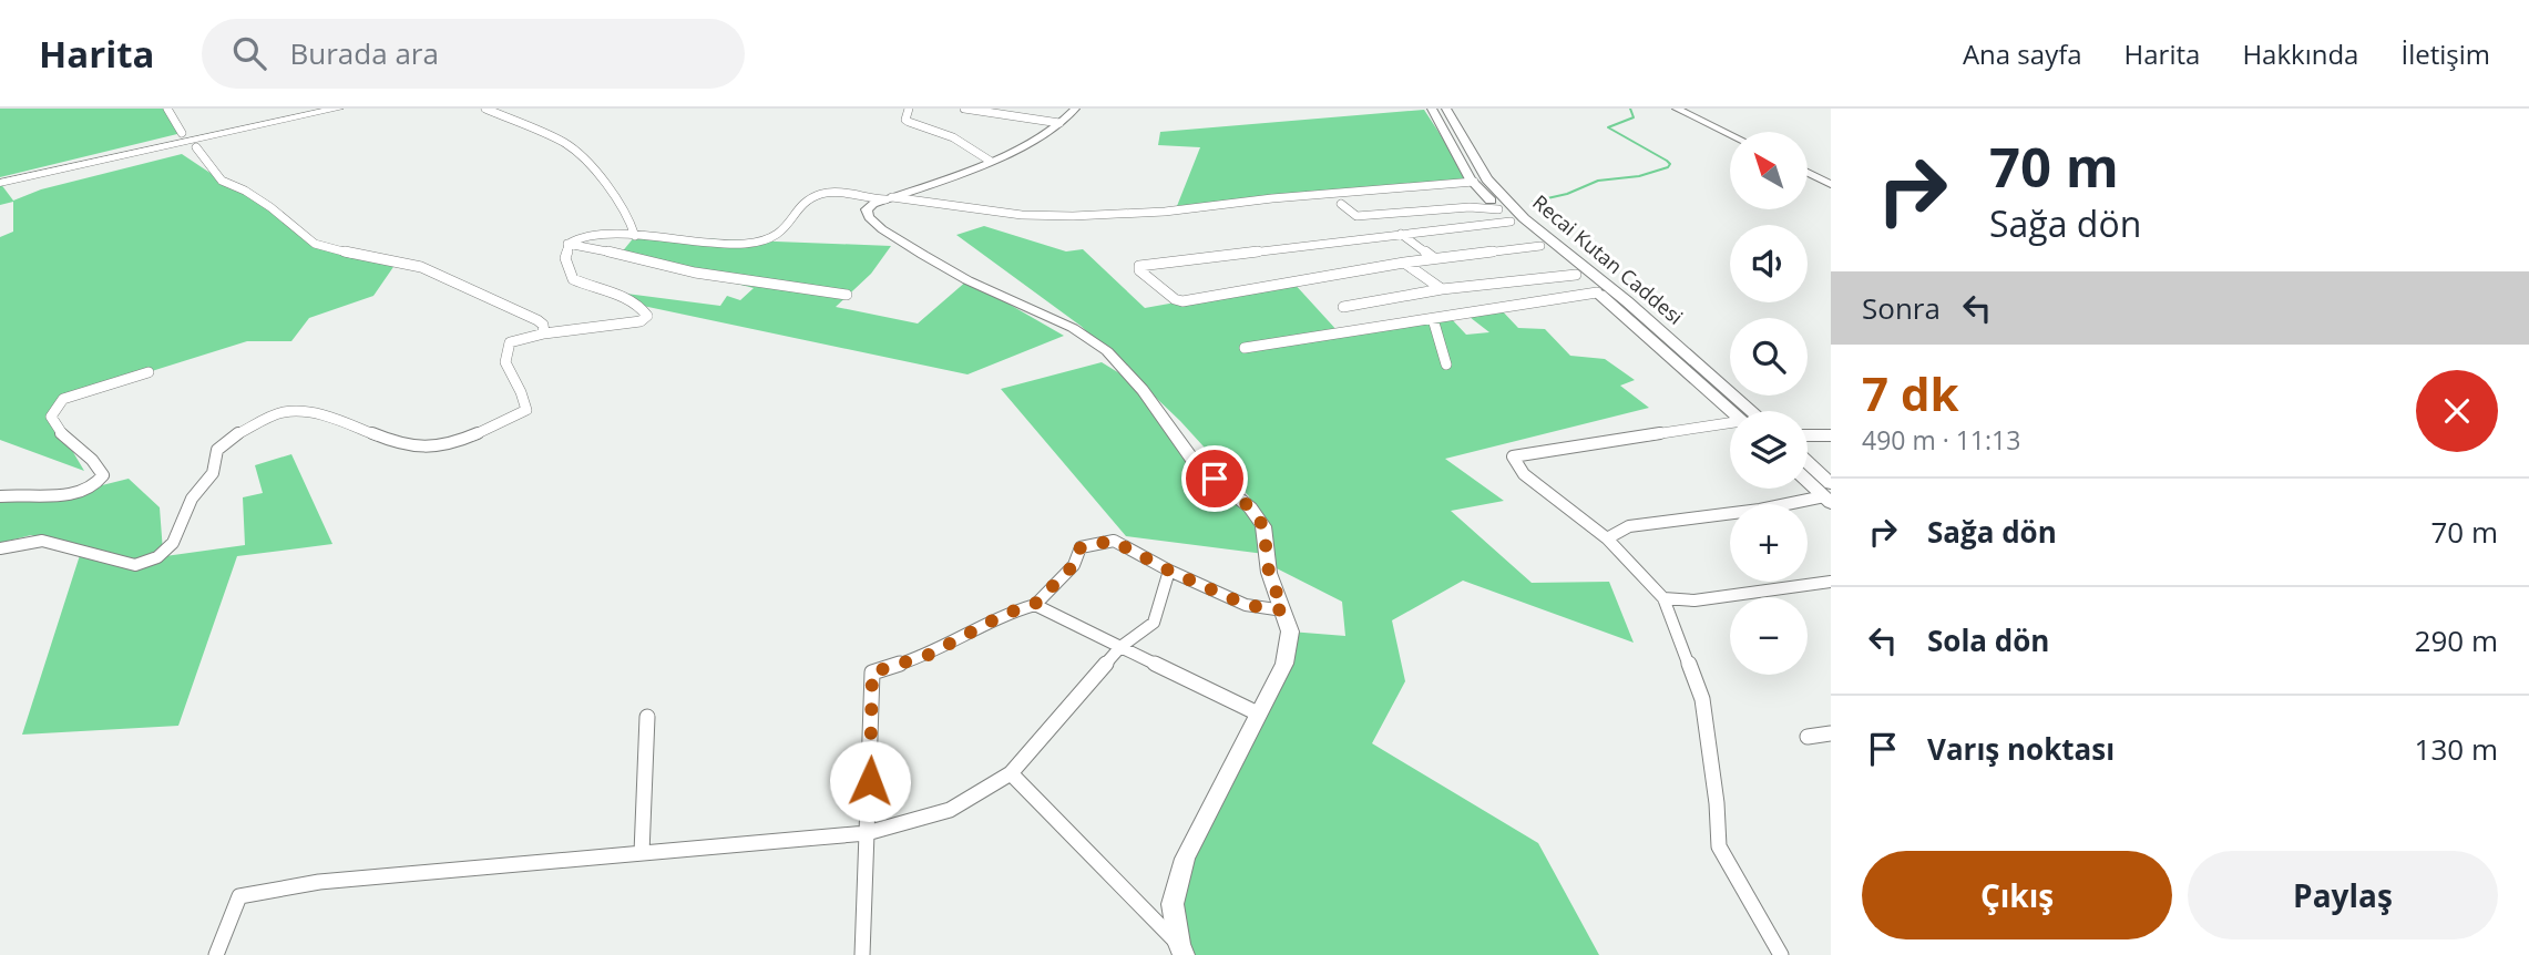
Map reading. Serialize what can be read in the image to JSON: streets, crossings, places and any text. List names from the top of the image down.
{
  "streets": {
    "main road": ["Recai Kutan Caddesi"]
  },
  "north": "top left",
  "page": {
    "header": "Harita",
    "search": "Burada ara",
    "nav": [
      "Ana sayfa",
      "Harita",
      "Hakkında",
      "İletişim"
    ],
    "turn": ["70 m", "Sağa dön"],
    "map_buttons": ["+", "−"],
    "then": "Sonra",
    "heading": ["7 dk", "490 m · 11:13"],
    "list": [
      {
        "name": "Sağa dön",
        "value": "70 m"
      },
      {
        "name": "Sola dön",
        "value": "290 m"
      },
      {
        "name": "Varış noktası",
        "value": "130 m"
      }
    ],
    "buttons": ["Çıkış", "Paylaş"]
  }
}
